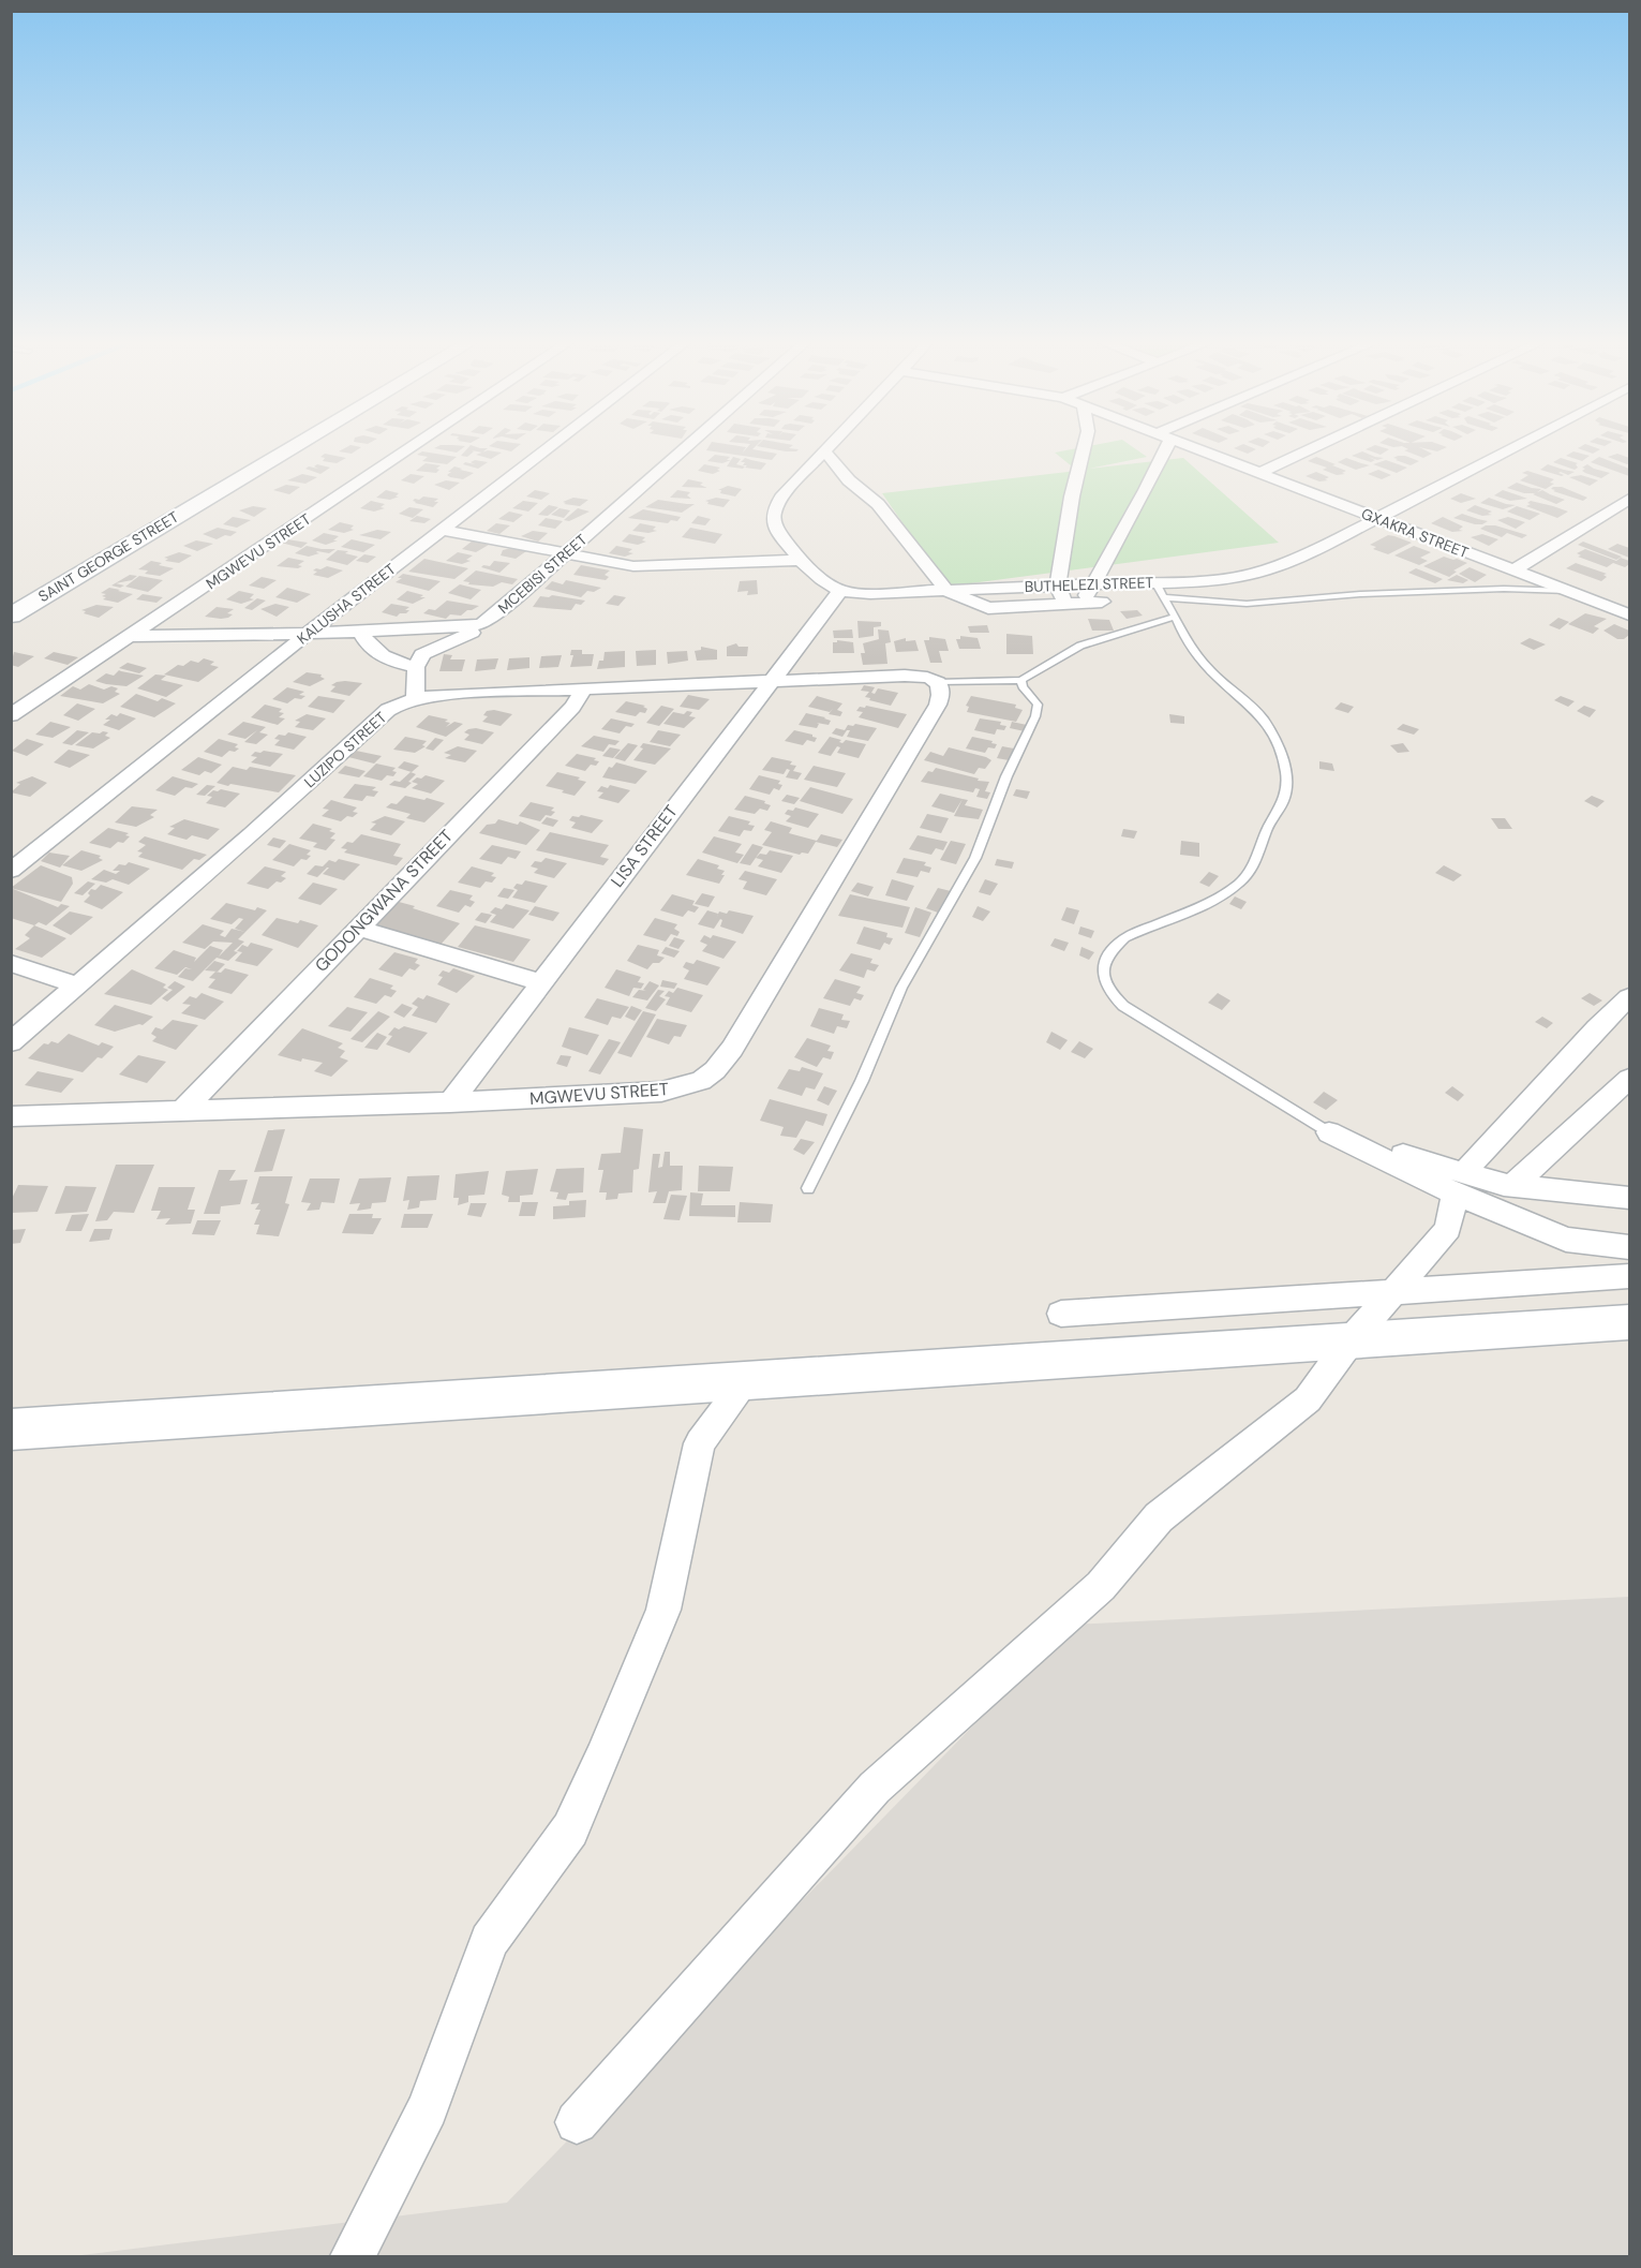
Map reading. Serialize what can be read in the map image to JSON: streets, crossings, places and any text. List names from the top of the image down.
{
  "streets": {
    "main road": ["SAINT GEORGE STREET"],
    "street": [
      "GXAKRA STREET",
      "MGWEVU STREET",
      "MCEBISI STREET",
      "BUTHELEZI STREET",
      "KALUSHA STREET",
      "LUZIPO STREET",
      "LISA STREET",
      "GODONGWANA STREET"
    ]
  },
  "crossings": [
    ["GXAKRA STREET", "BUTHELEZI STREET"],
    ["MGWEVU STREET", "MCEBISI STREET"],
    ["MGWEVU STREET", "LISA STREET"],
    ["MGWEVU STREET", "GODONGWANA STREET"],
    ["MCEBISI STREET", "KALUSHA STREET"],
    ["BUTHELEZI STREET", "LISA STREET"],
    ["LUZIPO STREET", "LISA STREET"],
    ["LUZIPO STREET", "GODONGWANA STREET"]
  ]
}
